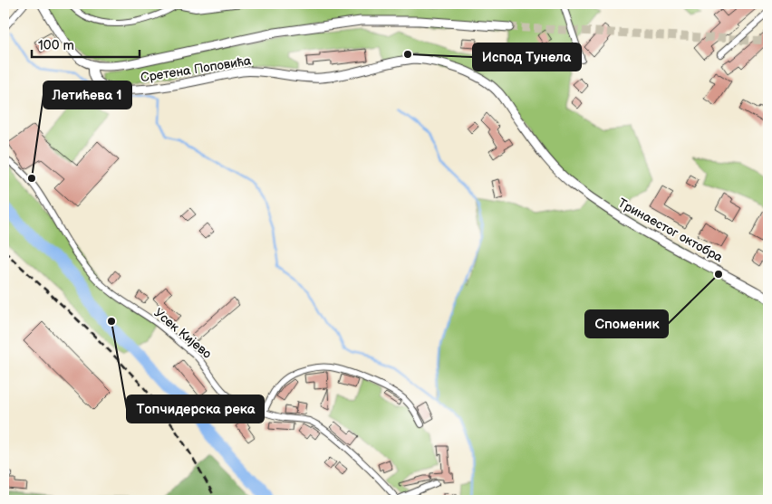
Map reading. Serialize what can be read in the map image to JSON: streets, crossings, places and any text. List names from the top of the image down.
{
  "streets": {
    "street": ["Сретена Поповића", "Тринаестог октобра", "Усек Кијево"]
  },
  "crossings": [
    ["Сретена Поповића", "Тринаестог октобра"]
  ],
  "places": [
    "Испод Тунела",
    "Летићева 1",
    "Споменик",
    "Топчидерска река"
  ],
  "scale_bar": "100 m"
}
